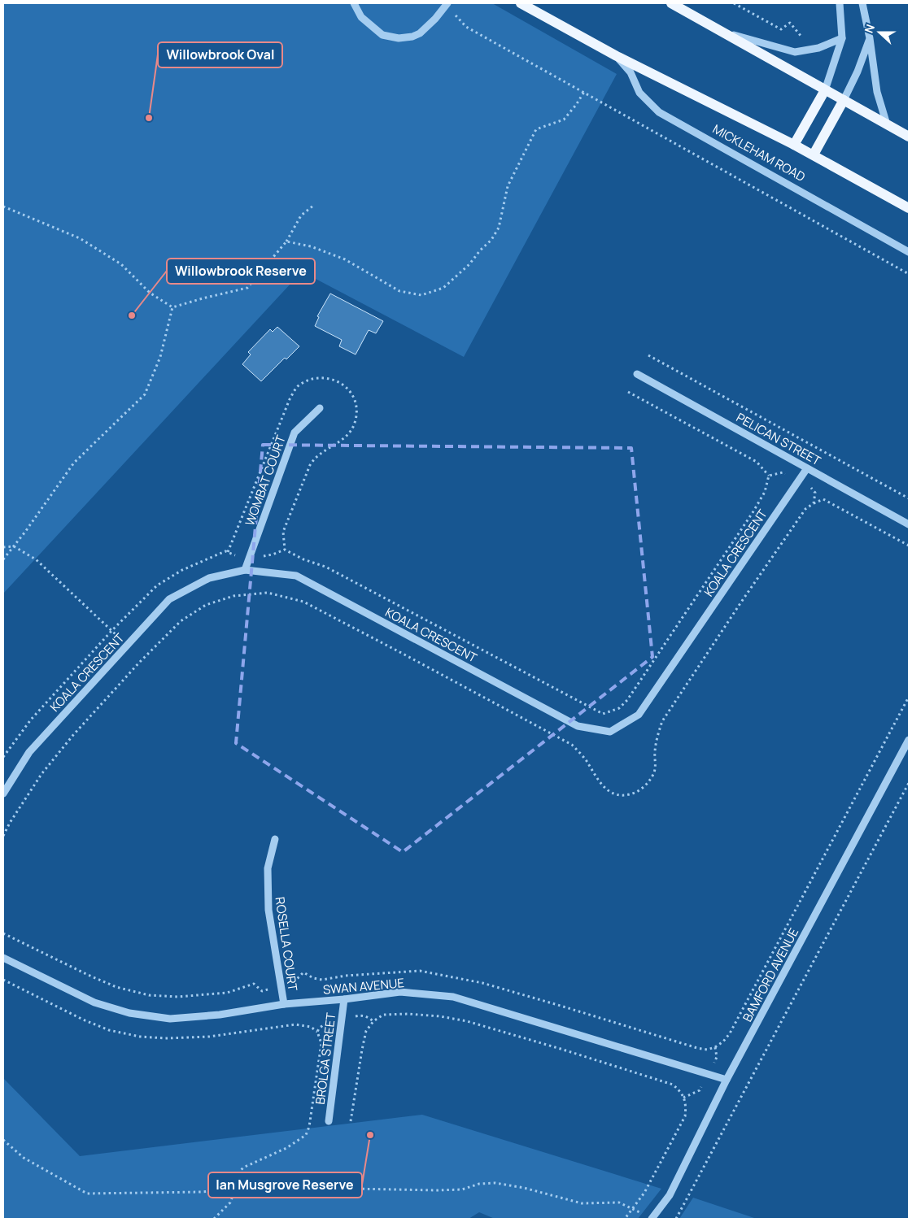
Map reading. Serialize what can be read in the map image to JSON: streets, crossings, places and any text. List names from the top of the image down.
{
  "streets": {
    "main road": ["MICKLEHAM ROAD"],
    "street": [
      "PELICAN STREET",
      "WOMBAT COURT",
      "KOALA CRESCENT",
      "ROSELLA COURT",
      "BAMFORD AVENUE",
      "SWAN AVENUE",
      "BROLGA STREET"
    ]
  },
  "crossings": [
    ["PELICAN STREET", "KOALA CRESCENT"],
    ["WOMBAT COURT", "KOALA CRESCENT"],
    ["ROSELLA COURT", "SWAN AVENUE"],
    ["BAMFORD AVENUE", "SWAN AVENUE"],
    ["SWAN AVENUE", "BROLGA STREET"]
  ],
  "places": ["Willowbrook Oval", "Willowbrook Reserve", "Ian Musgrove Reserve"],
  "north": "left"
}
